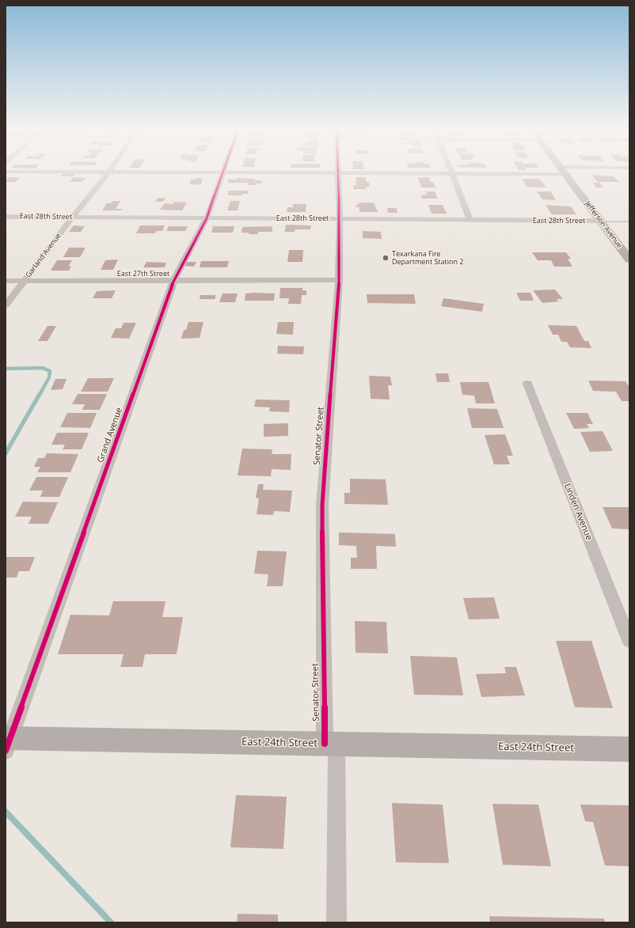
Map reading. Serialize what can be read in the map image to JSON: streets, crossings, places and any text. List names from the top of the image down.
{
  "streets": {
    "main road": ["Jefferson Avenue", "East 24th Street"],
    "street": [
      "East 28th Street",
      "Garland Avenue",
      "East 27th Street",
      "Grand Avenue",
      "Senator Street",
      "Linden Avenue"
    ]
  },
  "crossings": [
    ["East 28th Street", "Jefferson Avenue"],
    ["East 28th Street", "Garland Avenue"],
    ["East 28th Street", "Grand Avenue"],
    ["East 28th Street", "Senator Street"],
    ["Garland Avenue", "East 27th Street"],
    ["East 27th Street", "Grand Avenue"],
    ["East 27th Street", "Senator Street"],
    ["Grand Avenue", "East 24th Street"],
    ["Senator Street", "East 24th Street"]
  ],
  "places": ["Texarkana Fire Department Station 2"]
}
